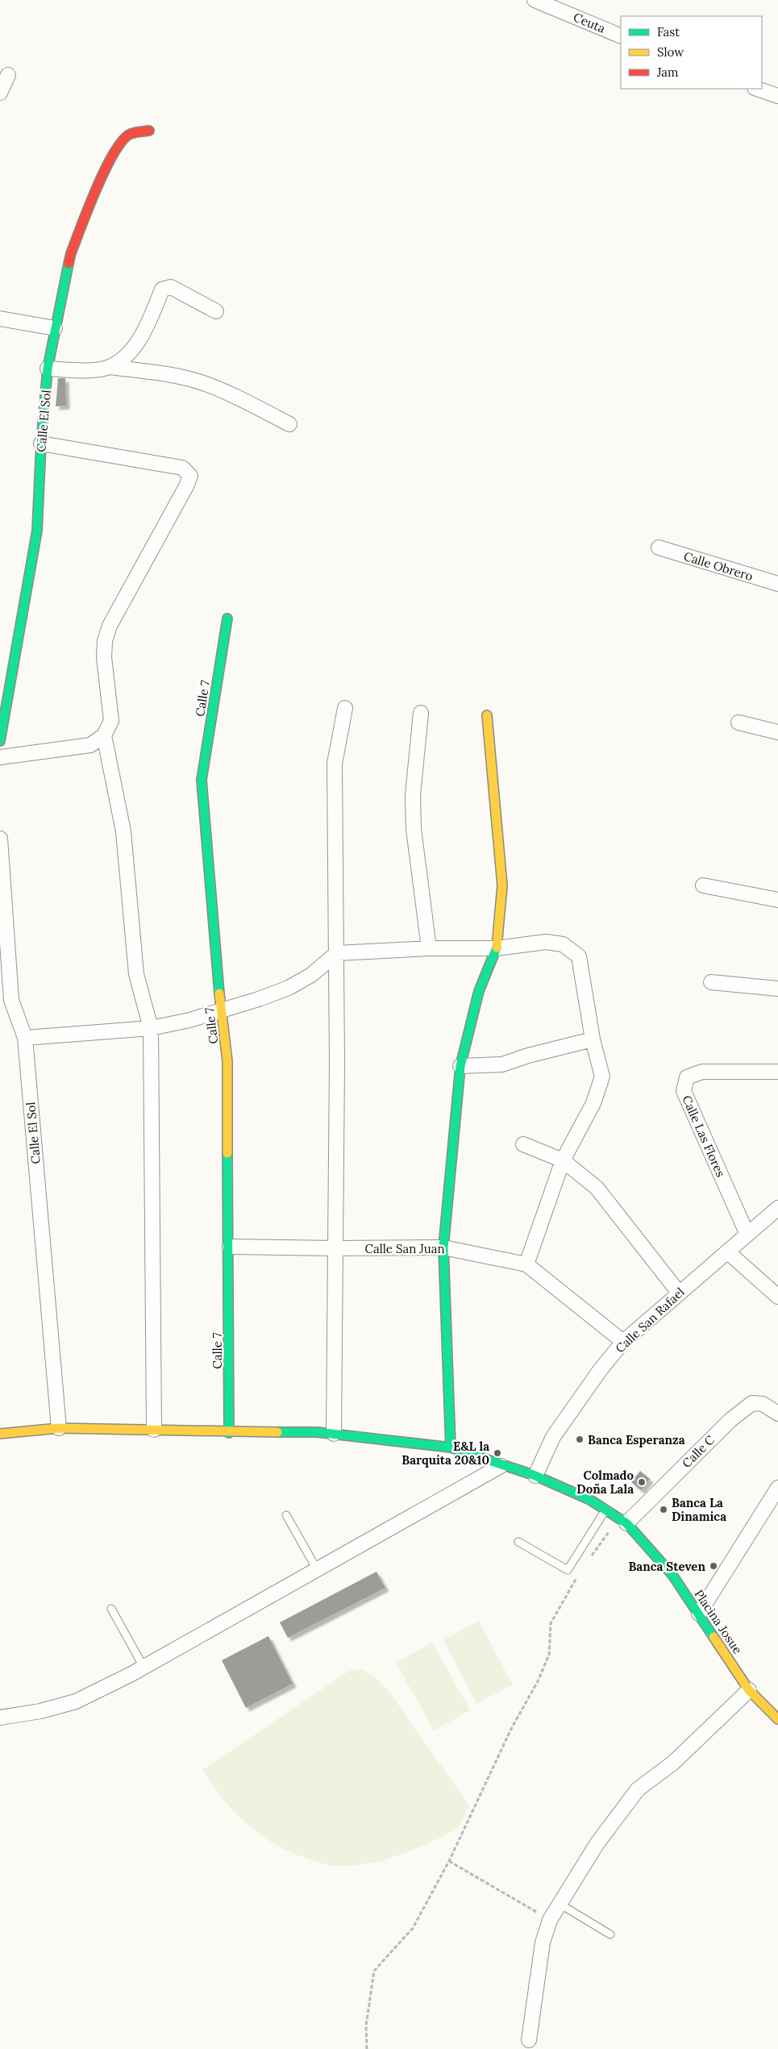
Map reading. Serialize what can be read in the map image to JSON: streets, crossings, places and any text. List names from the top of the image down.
{
  "streets": {
    "street": [
      "Ceuta",
      "Calle El Sol",
      "Calle Obrero",
      "Calle 7",
      "Calle Las Flores",
      "Calle San Juan",
      "Calle San Rafael",
      "Calle C",
      "Placina Josue"
    ]
  },
  "crossings": [
    ["Calle El Sol", "Placina Josue"],
    ["Calle 7", "Calle San Juan"],
    ["Calle 7", "Placina Josue"],
    ["Calle Las Flores", "Calle San Rafael"],
    ["Calle San Juan", "Calle San Rafael"],
    ["Calle San Rafael", "Placina Josue"],
    ["Calle C", "Placina Josue"]
  ],
  "places": [
    "Banca Esperanza",
    "E&L la Barquita 20&10",
    "Colmado Doña Lala",
    "Banca La Dinamica",
    "Banca Steven"
  ],
  "legend": ["Fast", "Slow", "Jam"]
}
